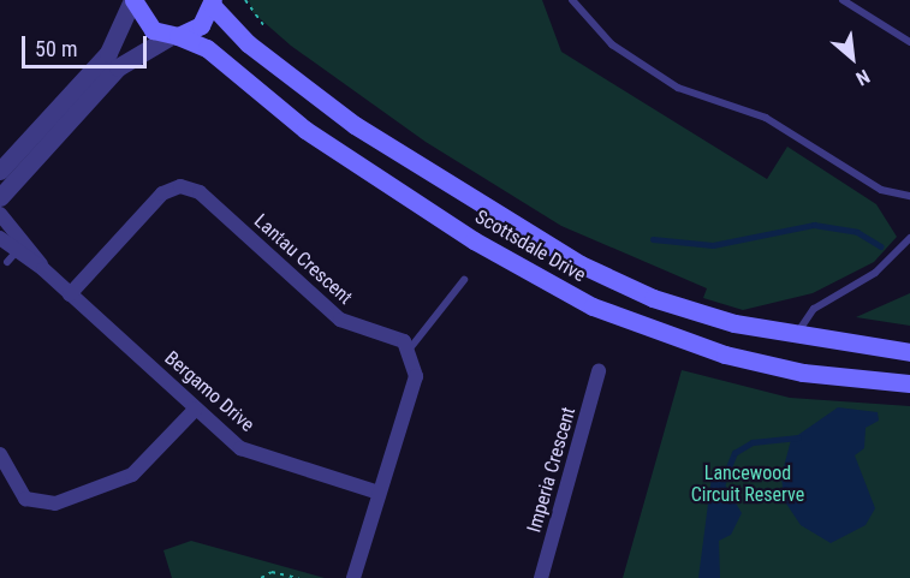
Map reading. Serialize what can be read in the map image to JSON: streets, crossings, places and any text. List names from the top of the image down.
{
  "streets": {
    "main road": ["Scottsdale Drive"],
    "street": ["Lantau Crescent", "Bergamo Drive", "Imperia Crescent"]
  },
  "crossings": [
    ["Lantau Crescent", "Bergamo Drive"]
  ],
  "parks": ["Lancewood Circuit Reserve"],
  "scale_bar": "50 m",
  "north": "bottom right"
}
